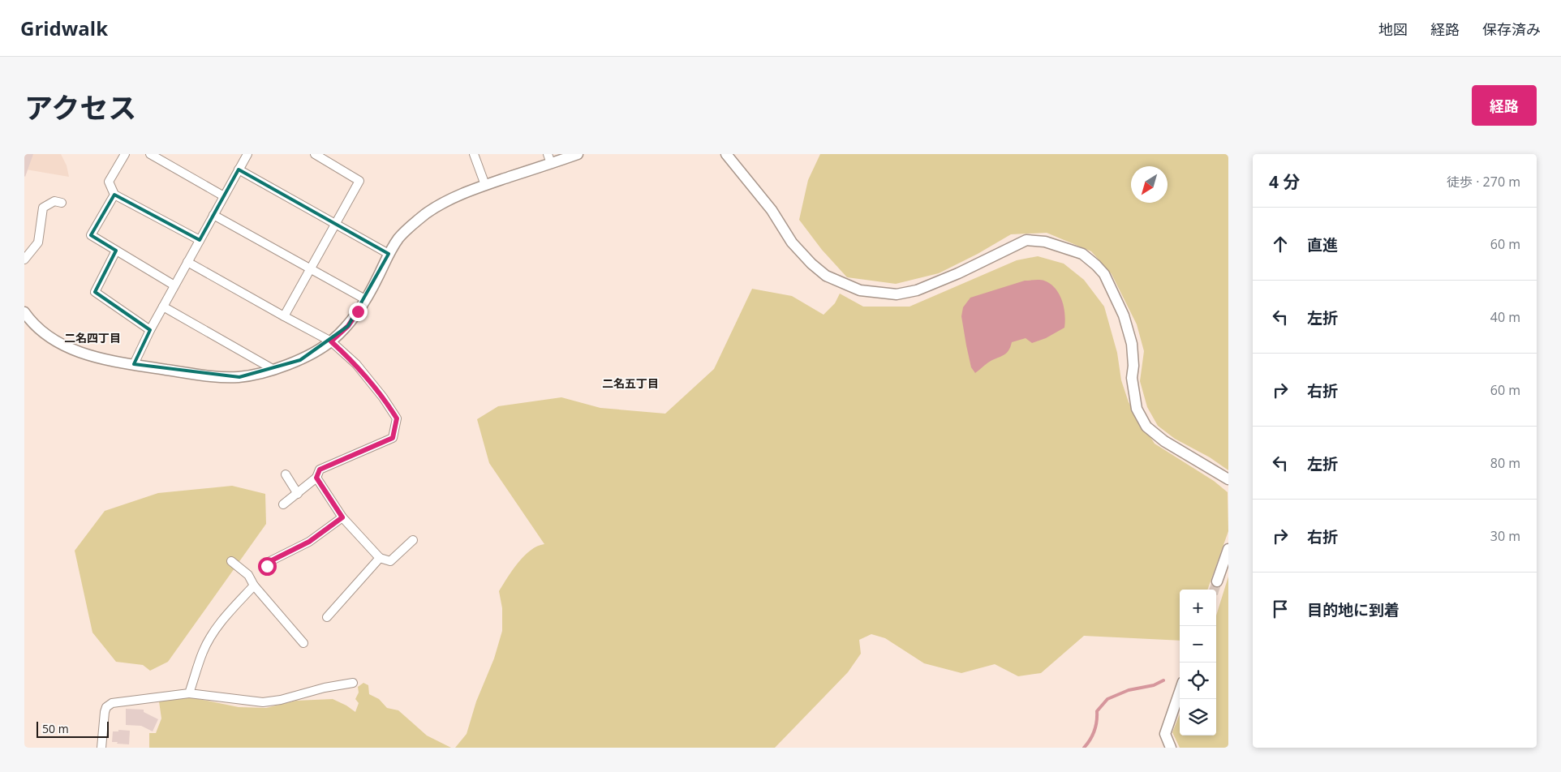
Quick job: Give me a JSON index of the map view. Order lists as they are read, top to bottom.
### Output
{
  "districts": ["二名四丁目", "二名五丁目"],
  "scale_bar": "50 m",
  "north": "bottom left",
  "page": {
    "header": "Gridwalk",
    "nav": ["地図", "経路", "保存済み"],
    "title": "アクセス",
    "buttons": "経路",
    "heading": ["4 分", "徒歩 · 270 m"],
    "list": [
      ["直進", "60 m"],
      ["左折", "40 m"],
      ["右折", "60 m"],
      ["左折", "80 m"],
      ["右折", "30 m"],
      "目的地に到着"
    ],
    "map_buttons": ["+", "−"],
    "scale": "50 m"
  }
}
